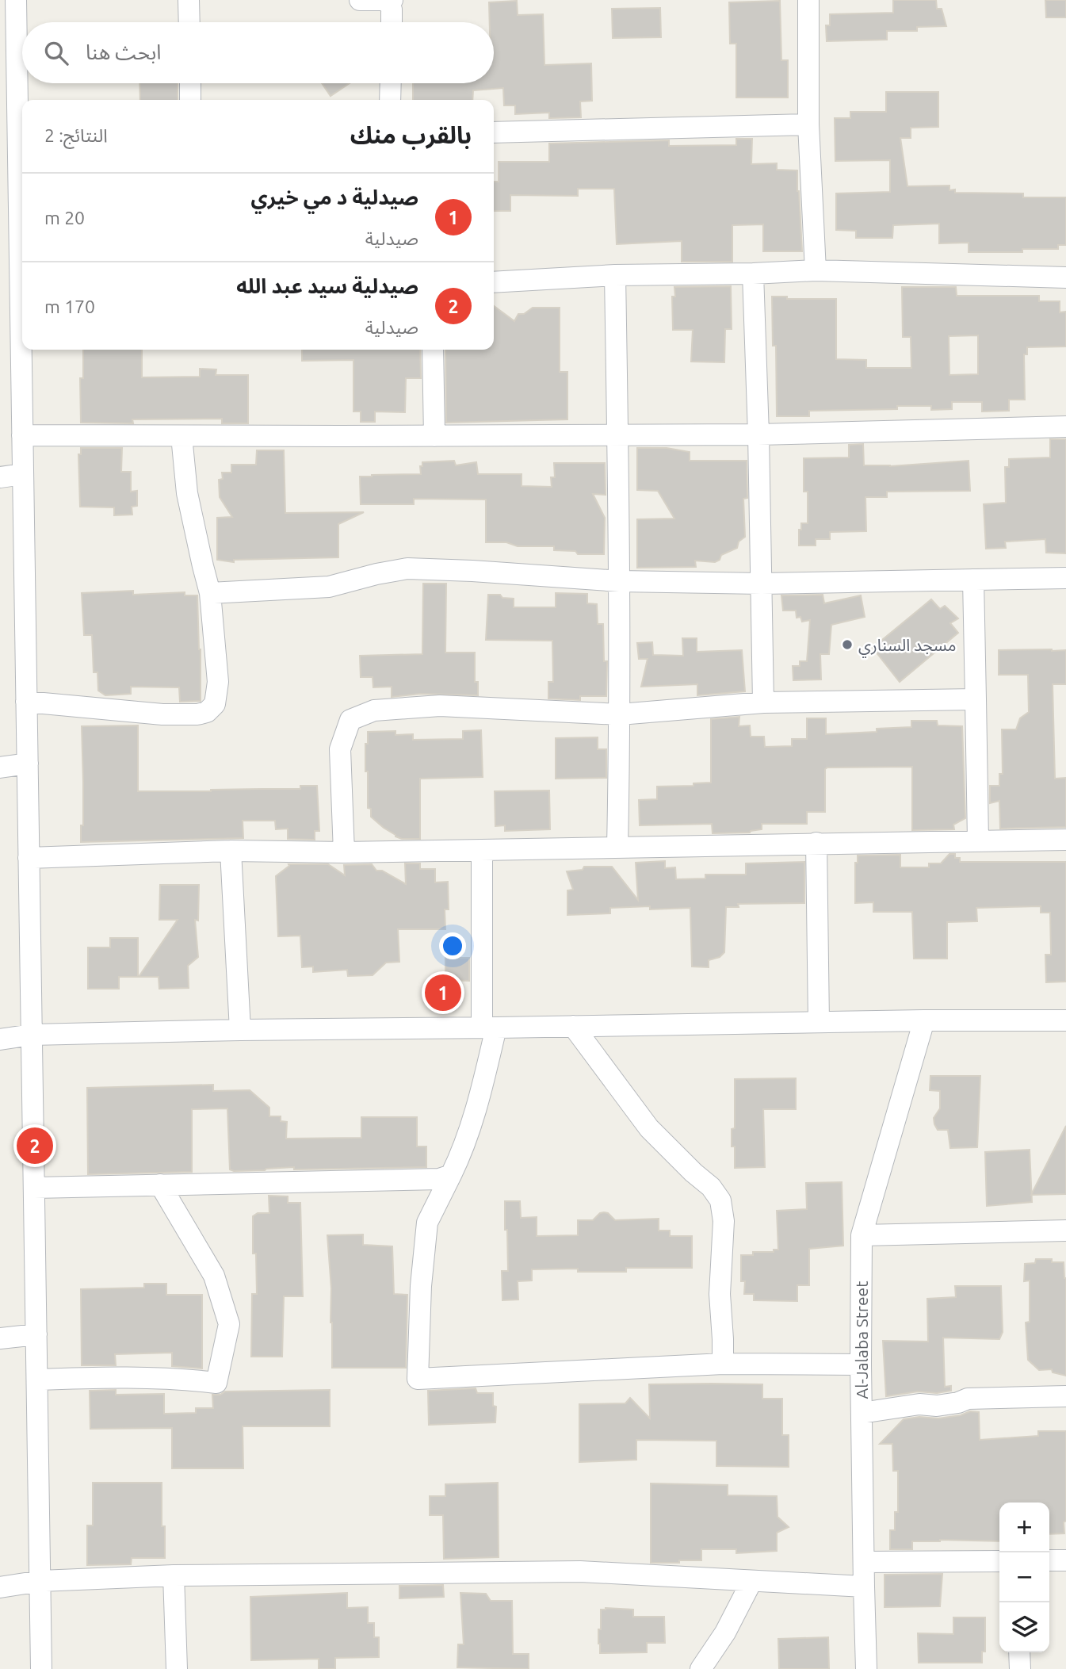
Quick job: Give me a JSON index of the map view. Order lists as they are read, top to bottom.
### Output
{
  "streets": {
    "street": ["Al-Jalaba Street"]
  },
  "places": ["مسجد السناري"],
  "page": {
    "search": "ابحث هنا",
    "heading": ["بالقرب منك", "النتائج: 2"],
    "list": [
      {
        "mark": "1",
        "name": "صيدلية د مي خيري",
        "note": "صيدلية",
        "value": "20 m"
      },
      {
        "mark": "2",
        "name": "صيدلية سيد عبد الله",
        "note": "صيدلية",
        "value": "170 m"
      }
    ],
    "pins": ["1", "2"],
    "map_buttons": ["+", "−"]
  }
}
